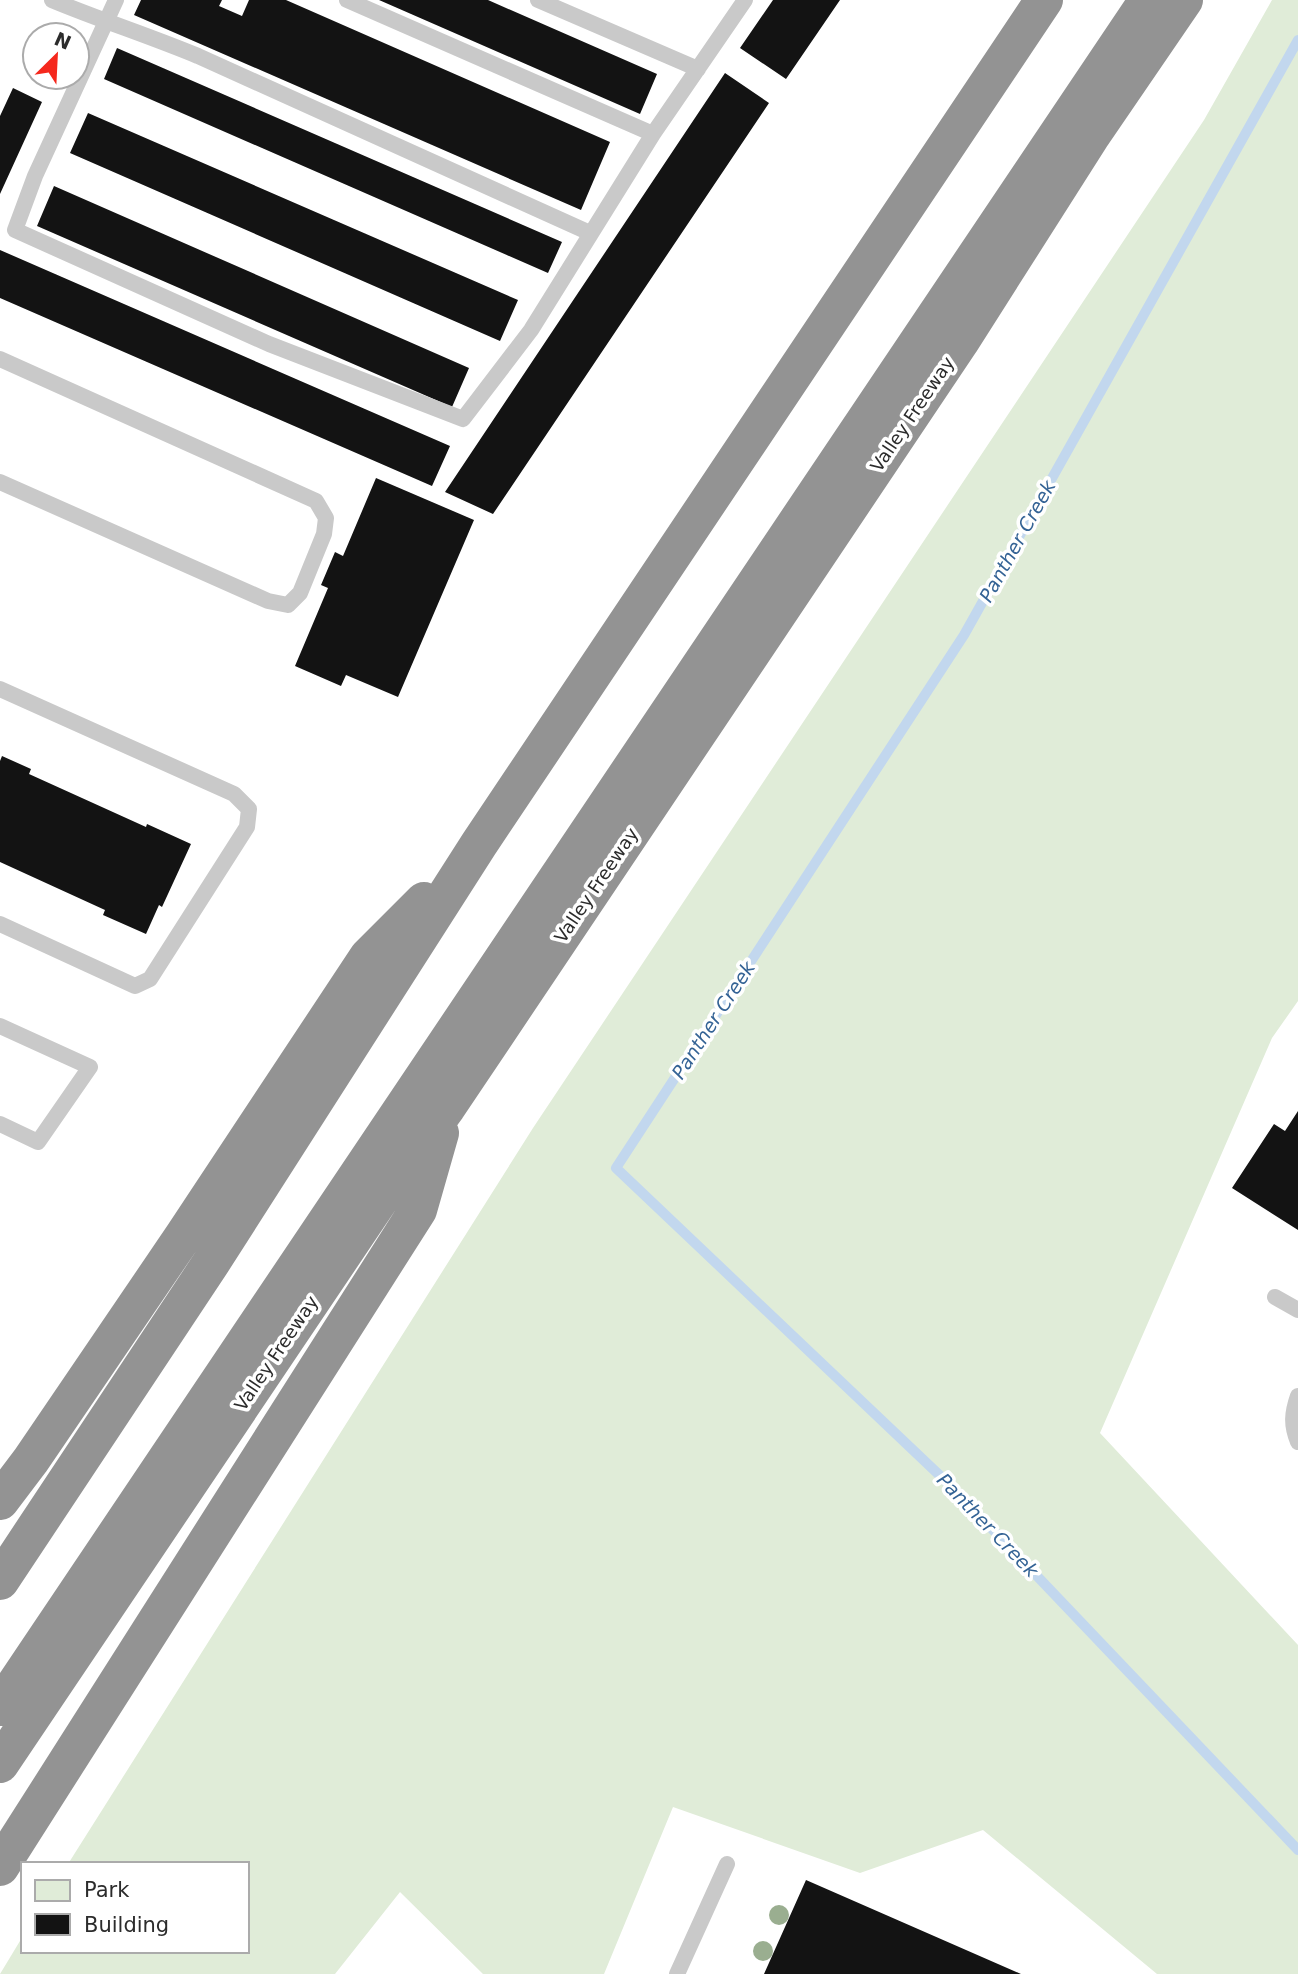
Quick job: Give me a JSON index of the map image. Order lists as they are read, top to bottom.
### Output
{
  "streets": {
    "highway": ["Valley Freeway"]
  },
  "water": ["Panther Creek"],
  "legend": ["Park", "Building"],
  "north": "top right"
}
